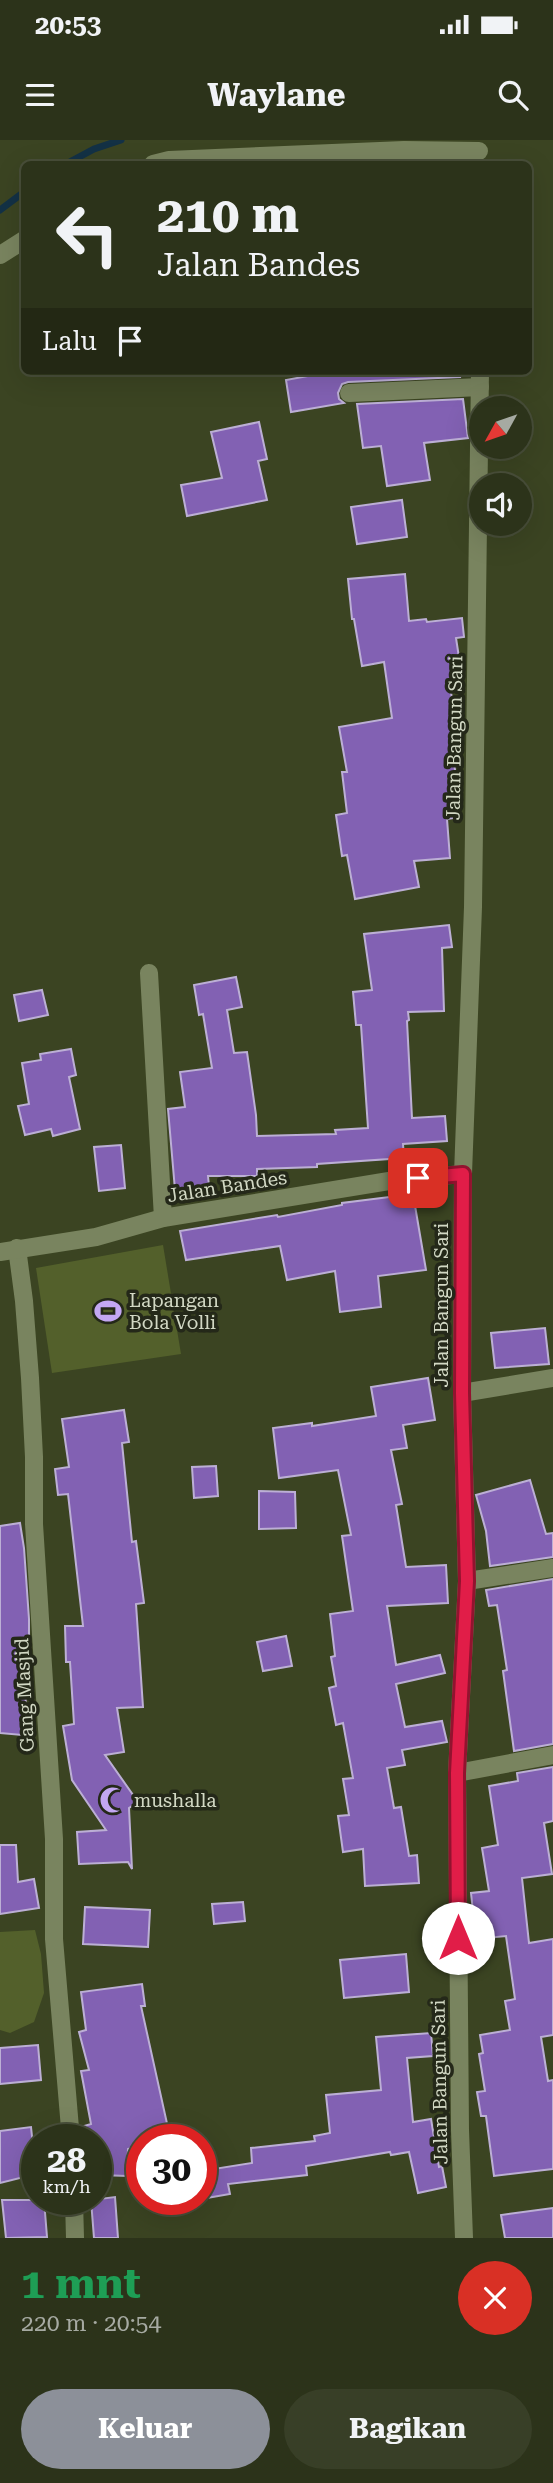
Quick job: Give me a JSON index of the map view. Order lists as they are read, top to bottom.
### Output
{
  "streets": {
    "street": ["Jalan Bangun Sari", "Jalan Bandes", "Gang Masjid"]
  },
  "crossings": [
    ["Jalan Bangun Sari", "Jalan Bandes"],
    ["Jalan Bandes", "Gang Masjid"]
  ],
  "places": {
    "sports": ["Lapangan Bola Volli"],
    "mosque": ["mushalla"]
  },
  "north": "bottom left",
  "page": {
    "status": "20:53",
    "header": "Waylane",
    "turn": ["210 m", "Jalan Bandes"],
    "then": "Lalu",
    "speed": "28 km/h",
    "limit": "30",
    "heading": ["1 mnt", "220 m · 20:54"],
    "buttons": ["Keluar", "Bagikan"]
  }
}
